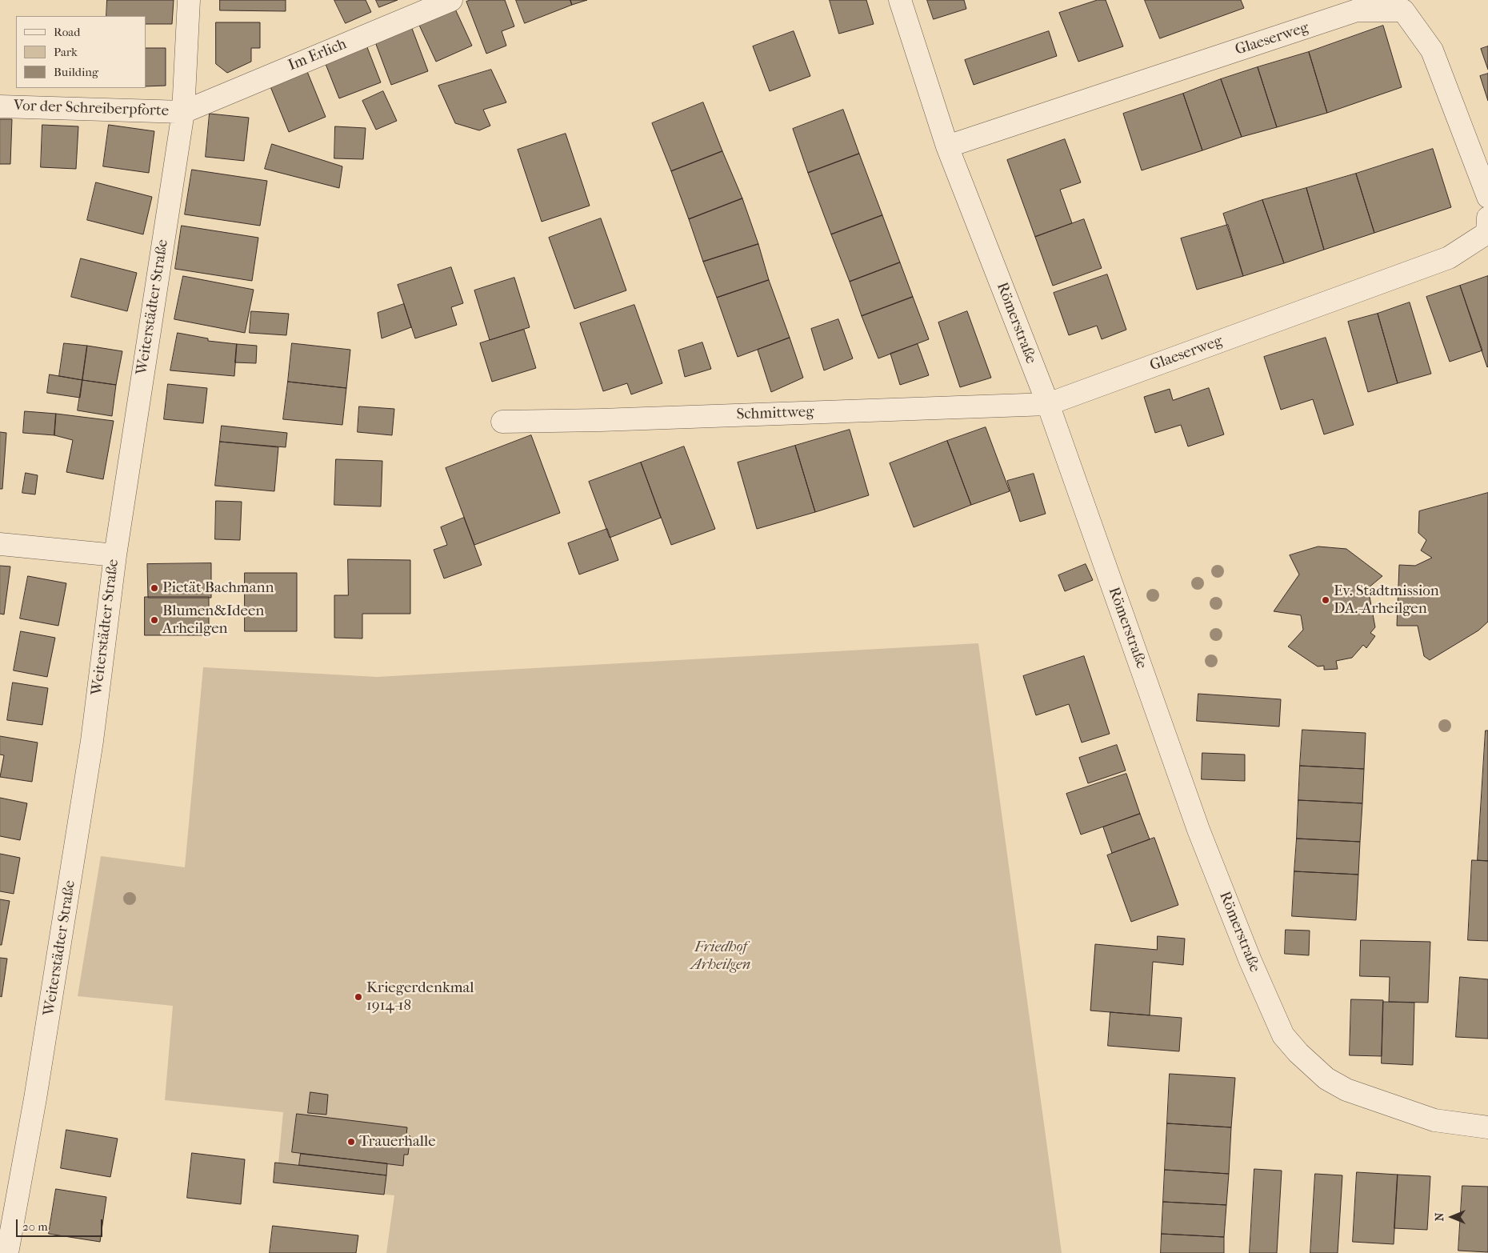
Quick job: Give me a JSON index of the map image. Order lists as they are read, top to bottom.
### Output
{
  "streets": {
    "street": [
      "Glaeserweg",
      "Im Erlich",
      "Vor der Schreiberpforte",
      "Weiterstädter Straße",
      "Römerstraße",
      "Schmittweg"
    ]
  },
  "crossings": [
    ["Glaeserweg", "Römerstraße"],
    ["Glaeserweg", "Schmittweg"],
    ["Im Erlich", "Vor der Schreiberpforte"],
    ["Im Erlich", "Weiterstädter Straße"],
    ["Vor der Schreiberpforte", "Weiterstädter Straße"],
    ["Römerstraße", "Schmittweg"]
  ],
  "parks": ["Friedhof Arheilgen"],
  "places": [
    "Pietät Bachmann",
    "Ev. Stadtmission DA.-Arheilgen",
    "Blumen&Ideen Arheilgen",
    "Kriegerdenkmal 1914-18",
    "Trauerhalle"
  ],
  "legend": ["Road", "Park", "Building"],
  "scale_bar": "20 m",
  "north": "left"
}
